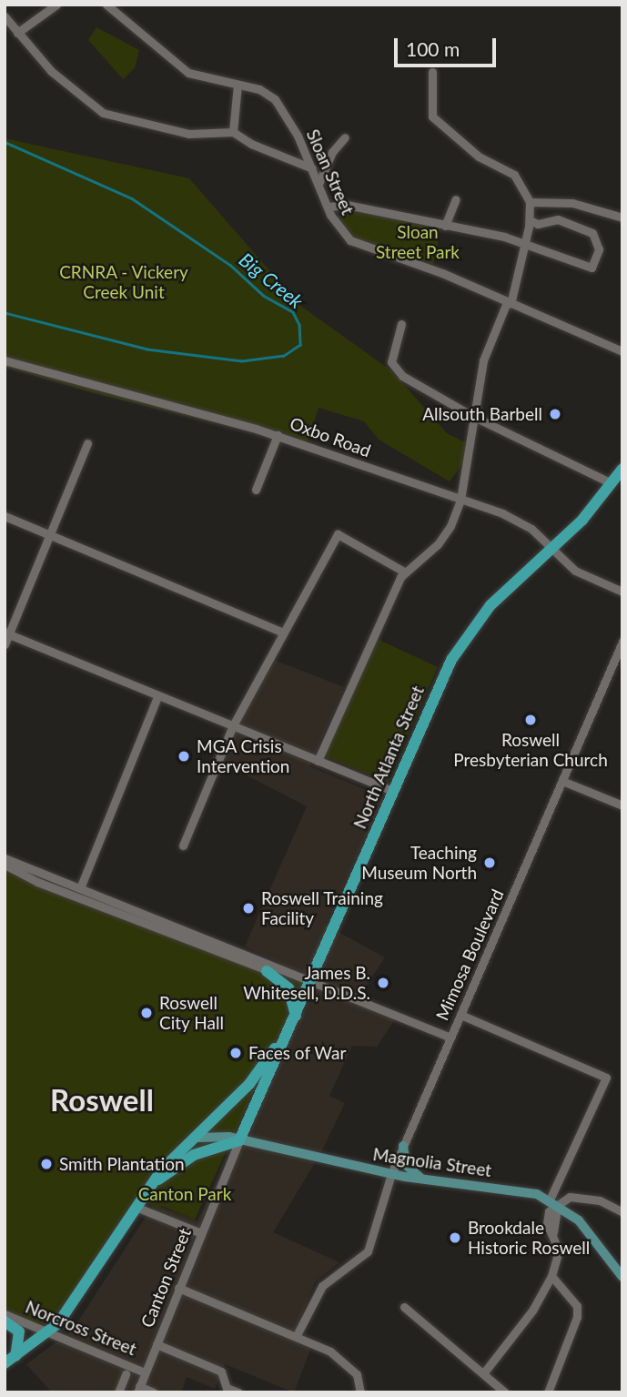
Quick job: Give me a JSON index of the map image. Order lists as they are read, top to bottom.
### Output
{
  "streets": {
    "highway": ["North Atlanta Street"],
    "main road": ["Magnolia Street"],
    "street": [
      "Sloan Street",
      "Oxbo Road",
      "Mimosa Boulevard",
      "Canton Street",
      "Norcross Street"
    ]
  },
  "crossings": [
    ["Oxbo Road", "North Atlanta Street"],
    ["North Atlanta Street", "Magnolia Street"],
    ["North Atlanta Street", "Canton Street"],
    ["Mimosa Boulevard", "Magnolia Street"],
    ["Magnolia Street", "Canton Street"],
    ["Canton Street", "Norcross Street"]
  ],
  "districts": ["Roswell"],
  "water": ["Big Creek"],
  "parks": ["Sloan Street Park", "CRNRA - Vickery Creek Unit", "Canton Park"],
  "places": [
    "Allsouth Barbell",
    "Roswell Presbyterian Church",
    "MGA Crisis Intervention",
    "Teaching Museum North",
    "Roswell Training Facility",
    "James B. Whitesell, D.D.S.",
    "Roswell City Hall",
    "Faces of War",
    "Smith Plantation",
    "Brookdale Historic Roswell"
  ],
  "scale_bar": "100 m"
}
